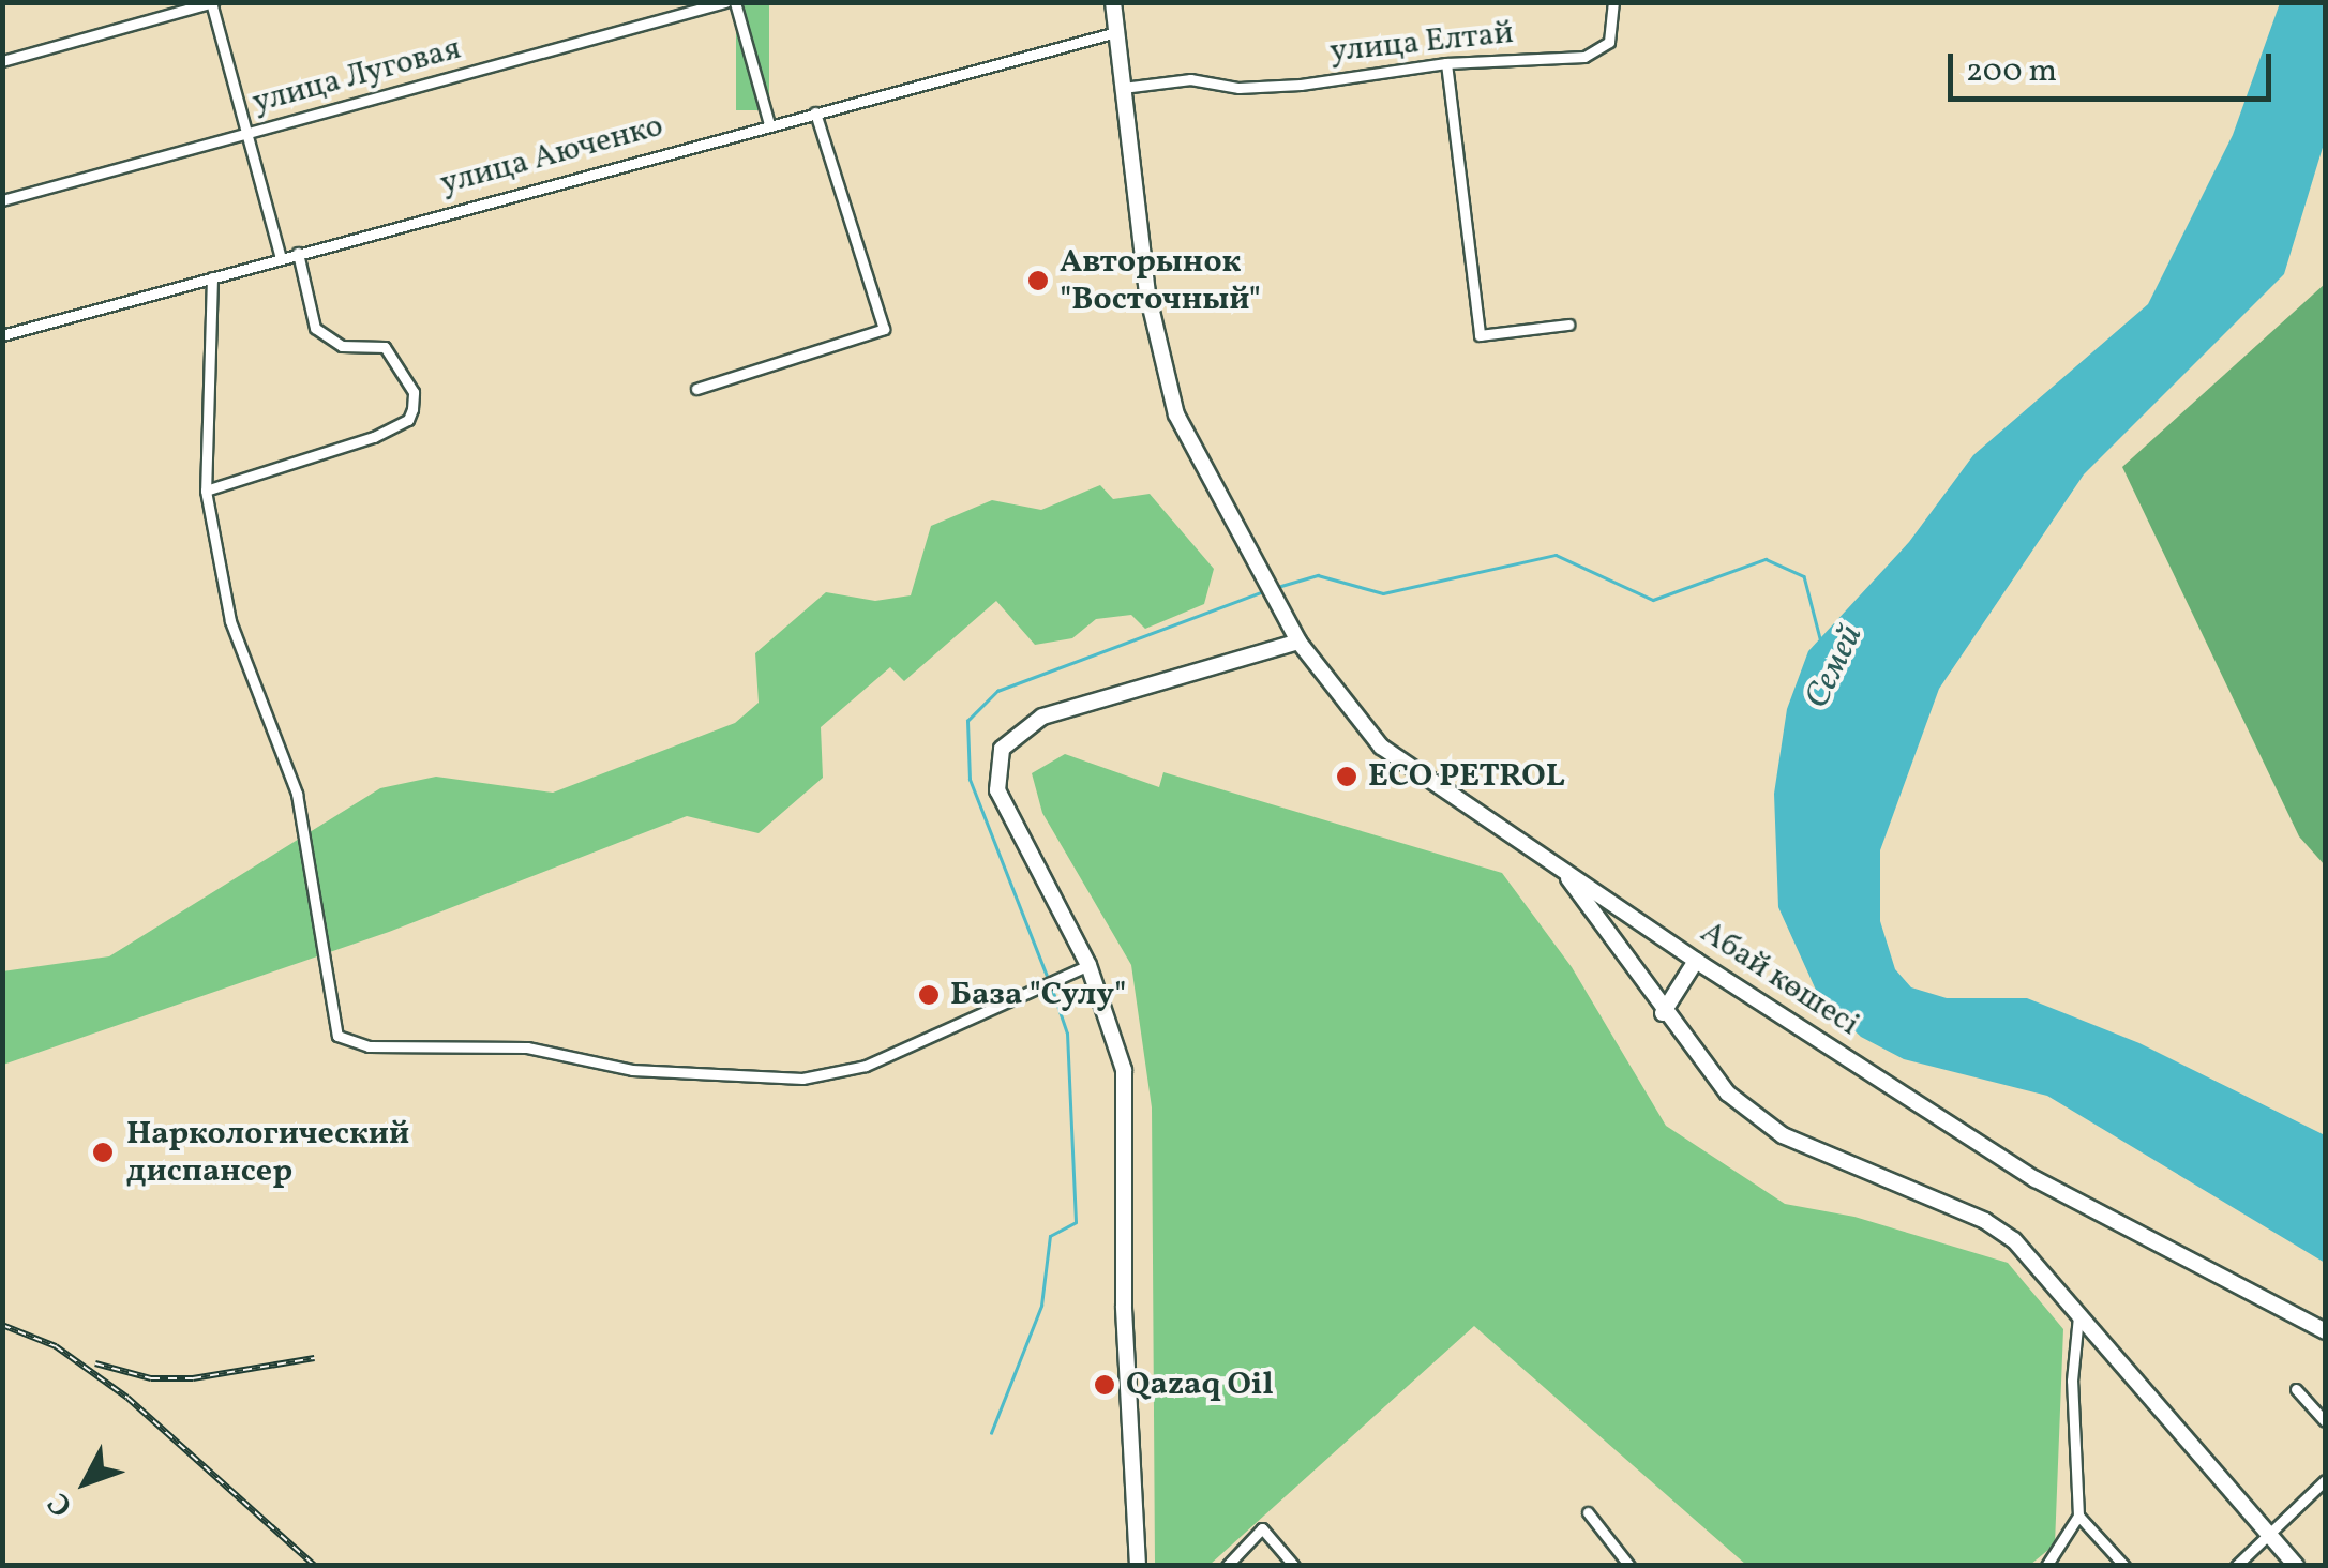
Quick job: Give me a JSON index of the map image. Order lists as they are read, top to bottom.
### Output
{
  "streets": {
    "main road": ["Абай көшесі"],
    "street": ["улица Елтай", "улица Луговая", "улица Аюченко"]
  },
  "crossings": [
    ["улица Елтай", "Абай көшесі"],
    ["улица Аюченко", "Абай көшесі"]
  ],
  "water": ["Семей"],
  "places": [
    "Авторынок \"Восточный\"",
    "ECO PETROL",
    "База \"Сулу\"",
    "Наркологический диспансер",
    "Qazaq Oil"
  ],
  "scale_bar": "200 m",
  "north": "bottom left"
}
